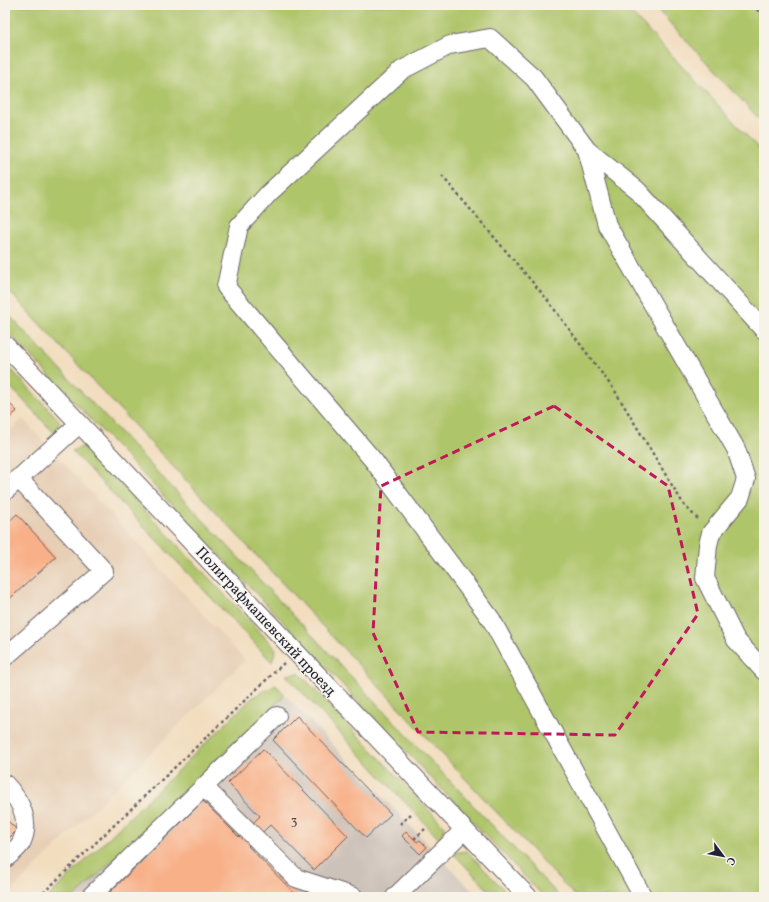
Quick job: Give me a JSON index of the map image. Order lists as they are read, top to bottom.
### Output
{
  "streets": {
    "street": ["Полиграфмашевский проезд"]
  },
  "house_numbers": ["3"],
  "north": "bottom right"
}
